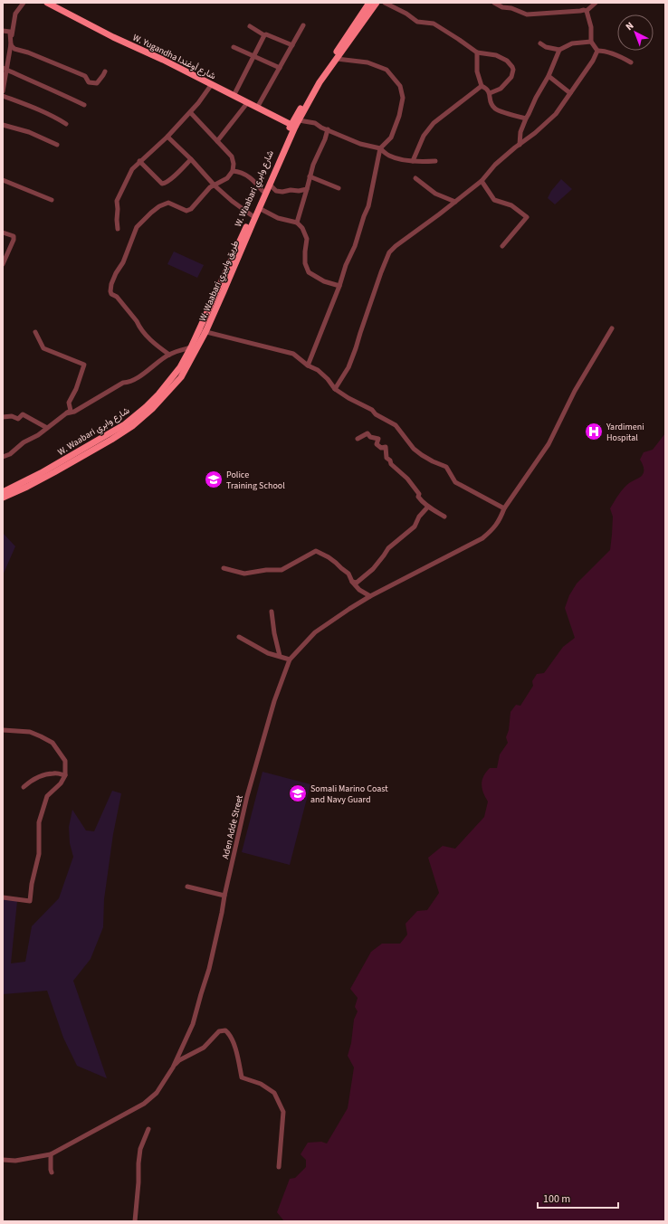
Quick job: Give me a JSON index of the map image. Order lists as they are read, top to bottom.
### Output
{
  "streets": {
    "main road": ["W. Yugandha شارع أوغندا", "W. Waabari شارع وابري", "W. Waabari طريق وابيري"],
    "street": ["Aden Adde Street"]
  },
  "crossings": [
    ["W. Yugandha شارع أوغندا", "W. Waabari شارع وابري"],
    ["W. Yugandha شارع أوغندا", "W. Waabari طريق وابيري"],
    ["W. Waabari شارع وابري", "W. Waabari طريق وابيري"]
  ],
  "places": {
    "hospital": ["Yardimeni Hospital"],
    "school or university": ["Police Training School", "Somali Marino Coast and Navy Guard"]
  },
  "scale_bar": "100 m",
  "north": "top left"
}
